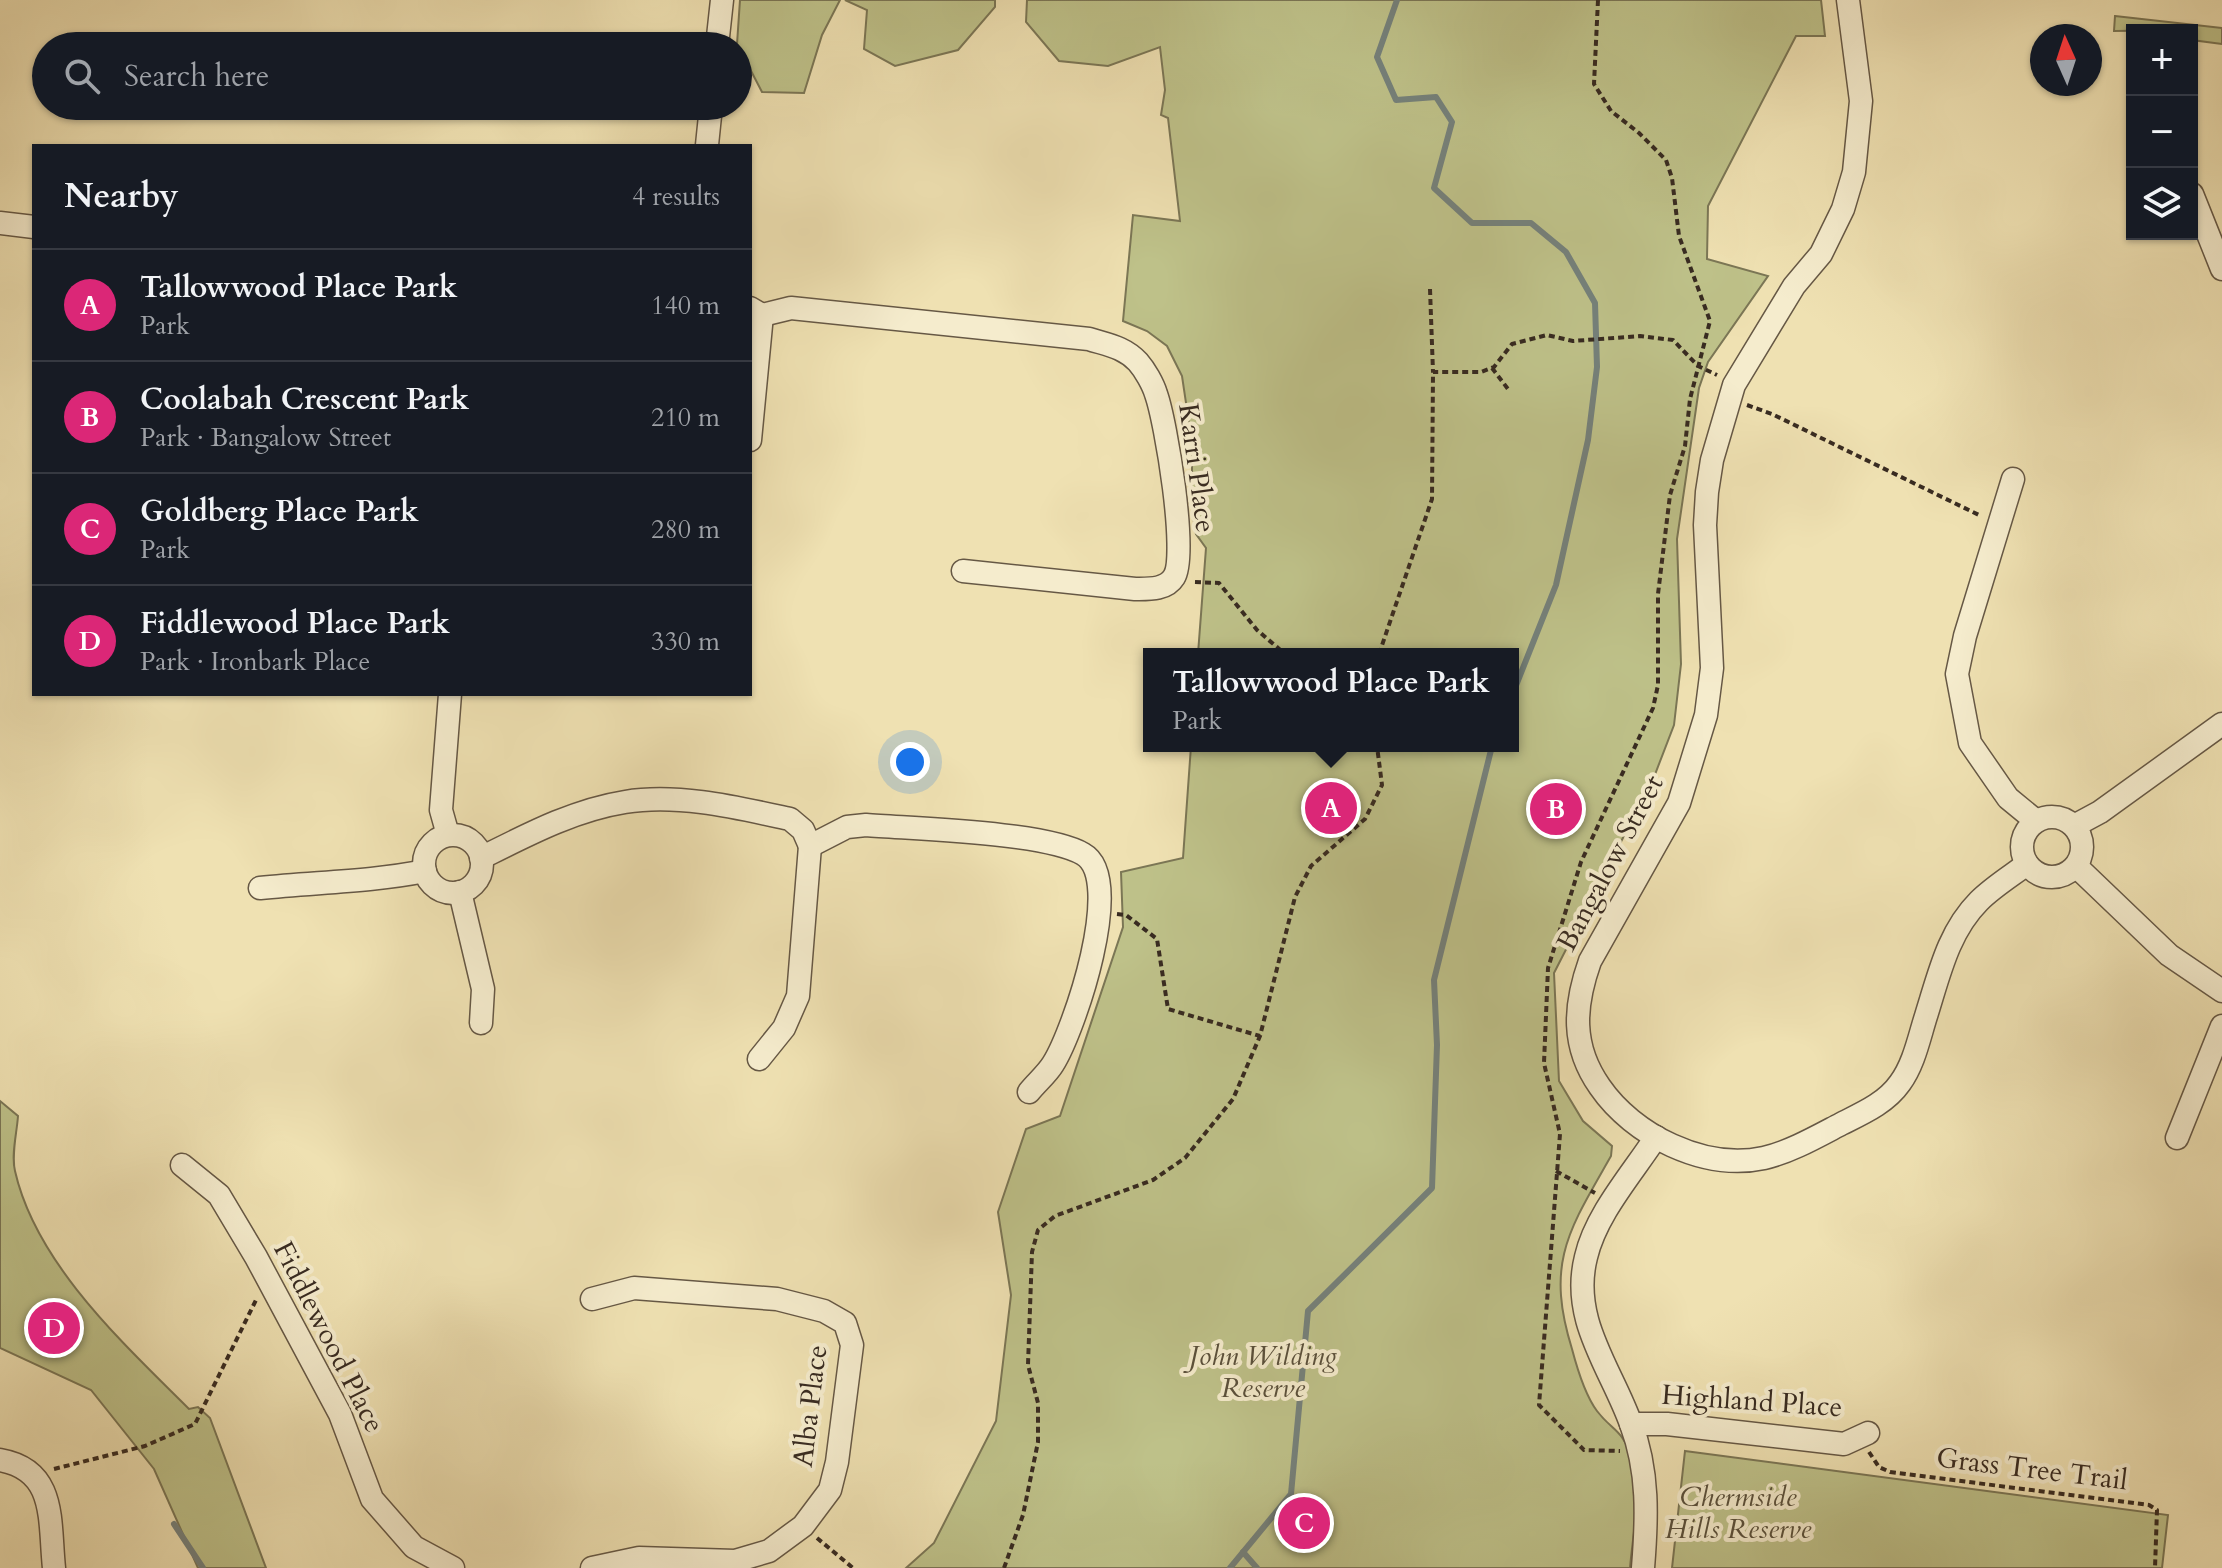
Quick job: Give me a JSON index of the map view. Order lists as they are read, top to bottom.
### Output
{
  "streets": {
    "street": [
      "Karri Place",
      "Bangalow Street",
      "Fiddlewood Place",
      "Highland Place",
      "Alba Place"
    ],
    "path": ["Grass Tree Trail"]
  },
  "crossings": [
    ["Highland Place", "Grass Tree Trail"]
  ],
  "parks": ["John Wilding Reserve", "Chermside Hills Reserve"],
  "north": "top",
  "page": {
    "map_buttons": ["+", "−"],
    "search": "Search here",
    "heading": ["Nearby", "4 results"],
    "list": [
      {
        "mark": "A",
        "name": "Tallowwood Place Park",
        "note": "Park",
        "value": "140 m"
      },
      {
        "mark": "B",
        "name": "Coolabah Crescent Park",
        "note": "Park · Bangalow Street",
        "value": "210 m"
      },
      {
        "mark": "C",
        "name": "Goldberg Place Park",
        "note": "Park",
        "value": "280 m"
      },
      {
        "mark": "D",
        "name": "Fiddlewood Place Park",
        "note": "Park · Ironbark Place",
        "value": "330 m"
      }
    ],
    "popup": ["Tallowwood Place Park", "Park"],
    "pins": [
      "A",
      "B",
      "D",
      "C"
    ]
  }
}
